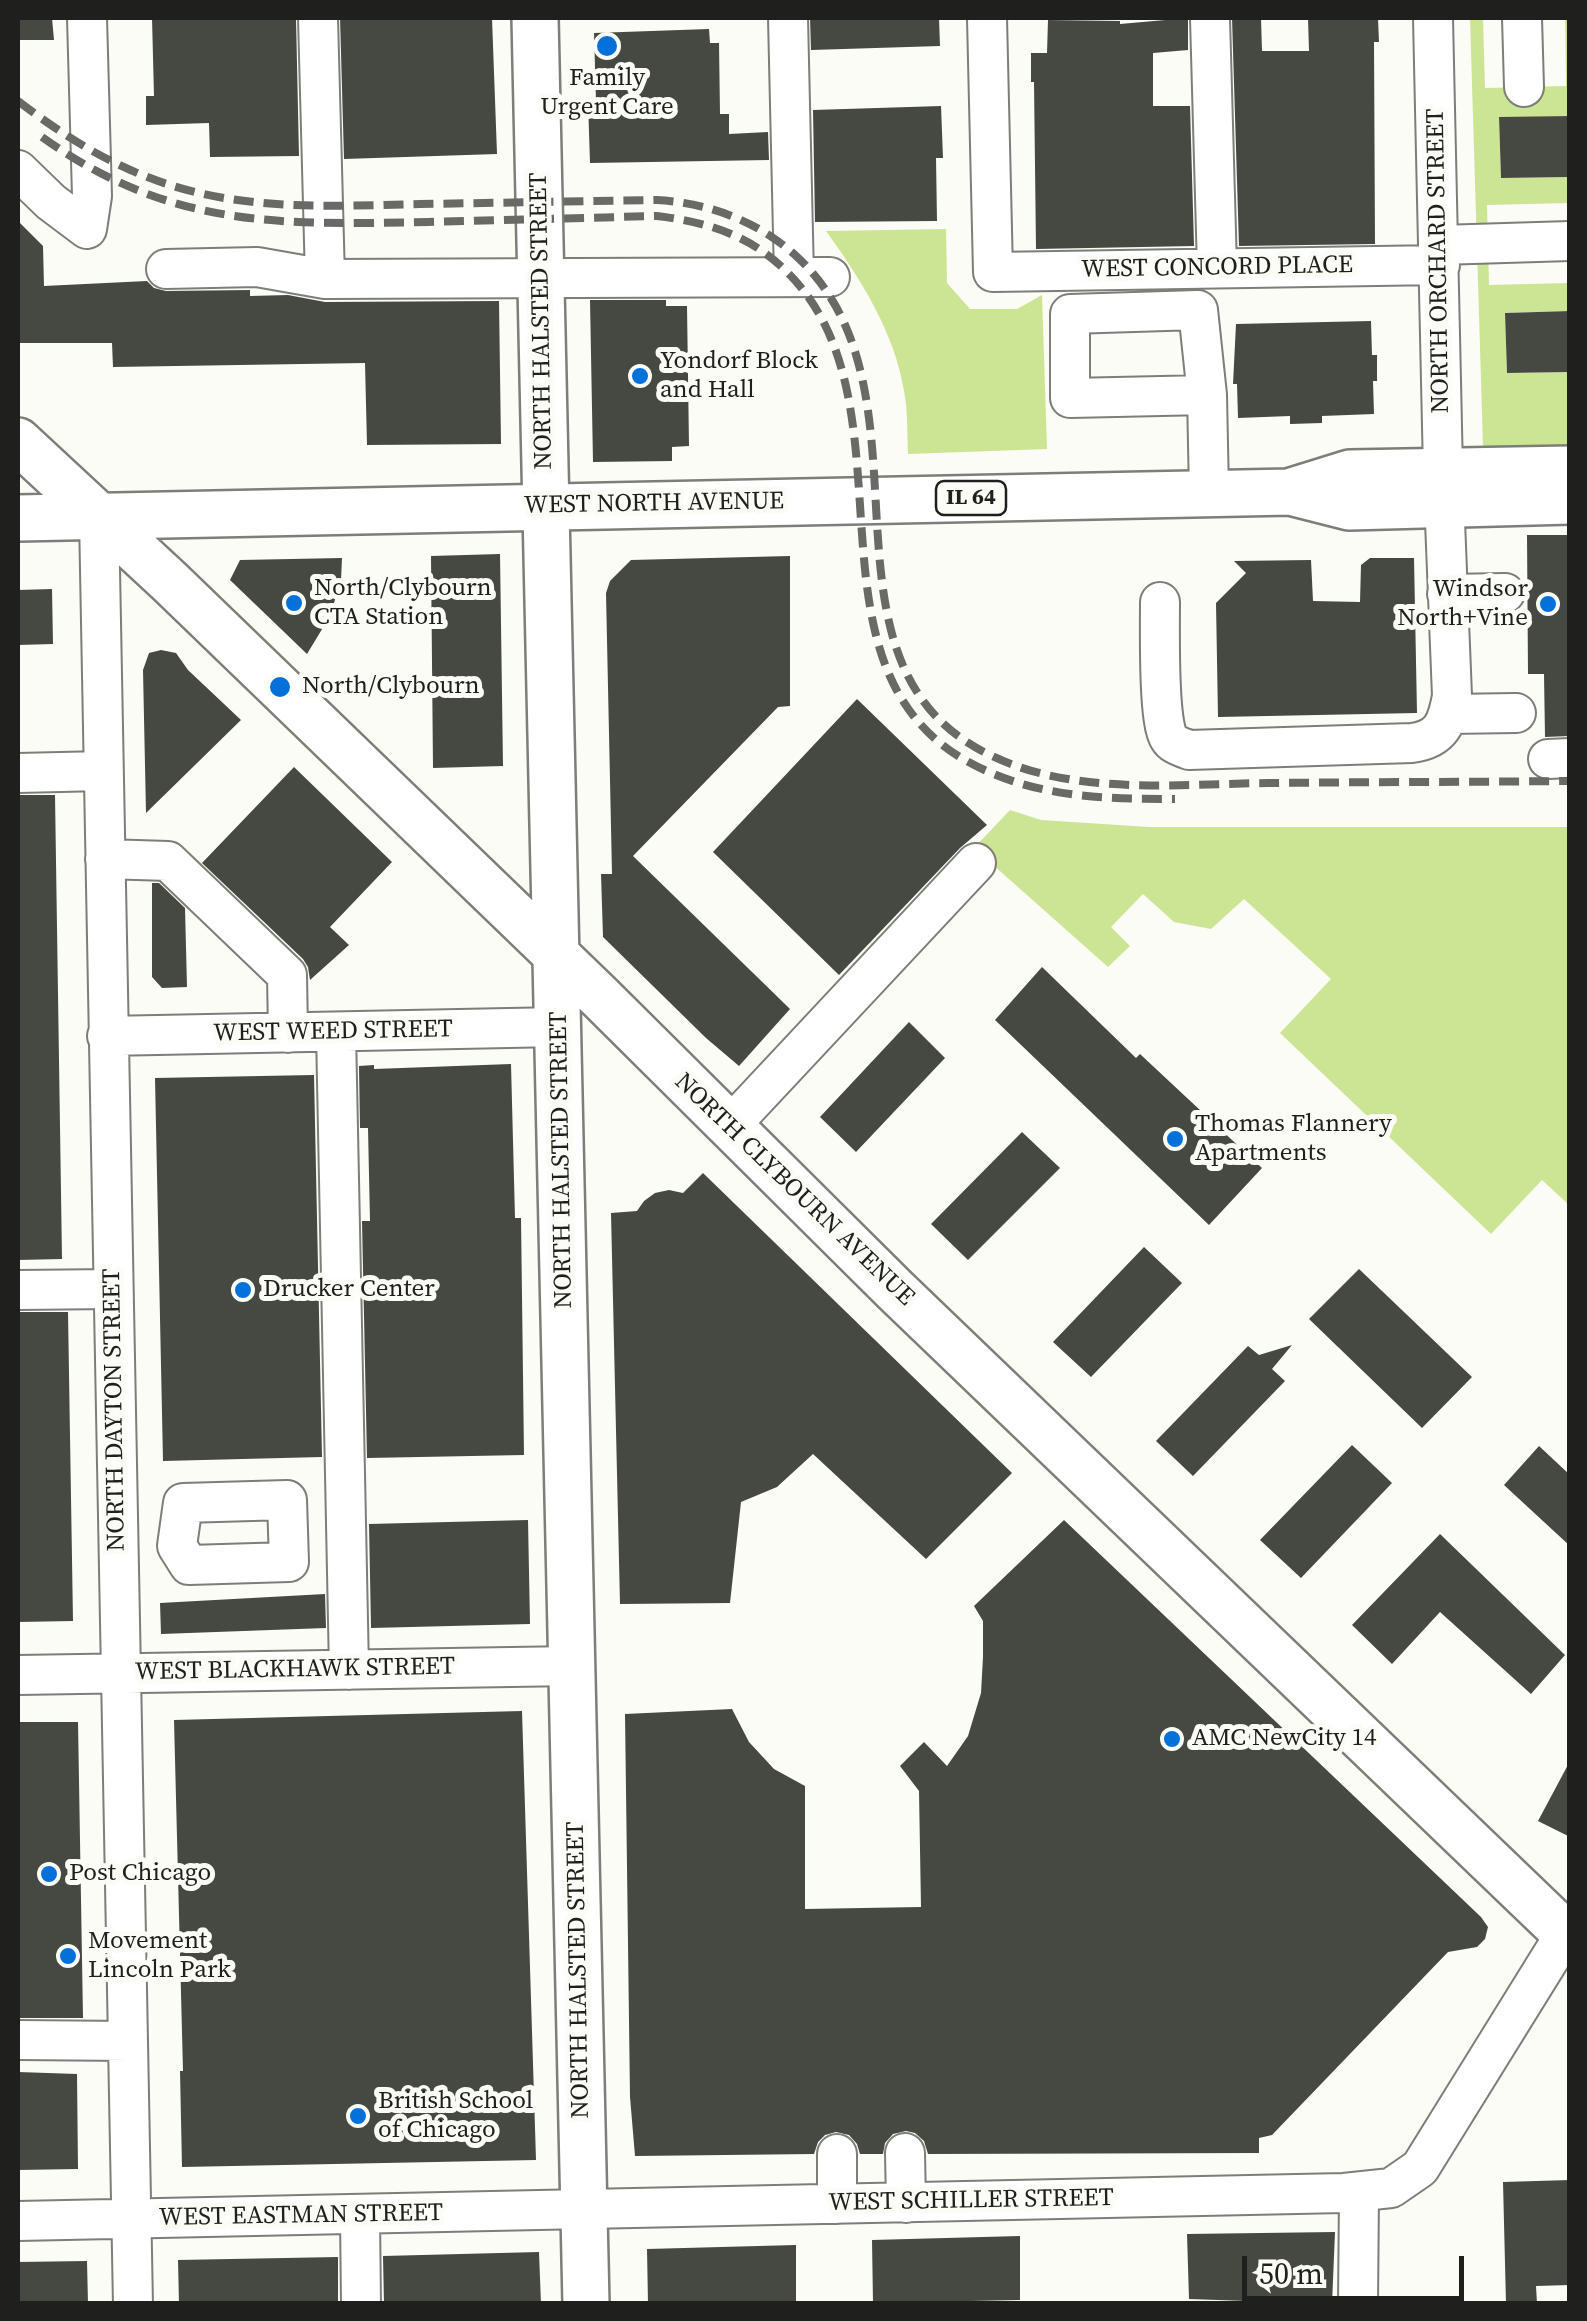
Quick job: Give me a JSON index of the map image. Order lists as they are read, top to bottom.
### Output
{
  "streets": {
    "main road": [
      "NORTH HALSTED STREET",
      "IL 64",
      "WEST NORTH AVENUE",
      "NORTH CLYBOURN AVENUE"
    ],
    "street": [
      "NORTH ORCHARD STREET",
      "WEST CONCORD PLACE",
      "WEST WEED STREET",
      "NORTH DAYTON STREET",
      "WEST BLACKHAWK STREET",
      "WEST SCHILLER STREET",
      "WEST EASTMAN STREET"
    ]
  },
  "crossings": [
    ["NORTH ORCHARD STREET", "WEST CONCORD PLACE"],
    ["NORTH ORCHARD STREET", "WEST NORTH AVENUE"],
    ["NORTH HALSTED STREET", "WEST NORTH AVENUE"],
    ["NORTH HALSTED STREET", "WEST WEED STREET"],
    ["NORTH HALSTED STREET", "NORTH CLYBOURN AVENUE"],
    ["NORTH HALSTED STREET", "WEST BLACKHAWK STREET"],
    ["NORTH HALSTED STREET", "WEST SCHILLER STREET"],
    ["NORTH HALSTED STREET", "WEST EASTMAN STREET"],
    ["WEST NORTH AVENUE", "NORTH CLYBOURN AVENUE"],
    ["WEST NORTH AVENUE", "NORTH DAYTON STREET"],
    ["WEST WEED STREET", "NORTH DAYTON STREET"],
    ["NORTH CLYBOURN AVENUE", "NORTH DAYTON STREET"],
    ["NORTH CLYBOURN AVENUE", "WEST SCHILLER STREET"],
    ["NORTH DAYTON STREET", "WEST BLACKHAWK STREET"],
    ["NORTH DAYTON STREET", "WEST EASTMAN STREET"],
    ["WEST SCHILLER STREET", "WEST EASTMAN STREET"]
  ],
  "places": [
    "Family Urgent Care",
    "Yondorf Block and Hall",
    "North/Clybourn CTA Station",
    "Windsor North+Vine",
    "North/Clybourn",
    "Thomas Flannery Apartments",
    "Drucker Center",
    "AMC NewCity 14",
    "Post Chicago",
    "Movement Lincoln Park",
    "British School of Chicago"
  ],
  "scale_bar": "50 m"
}
